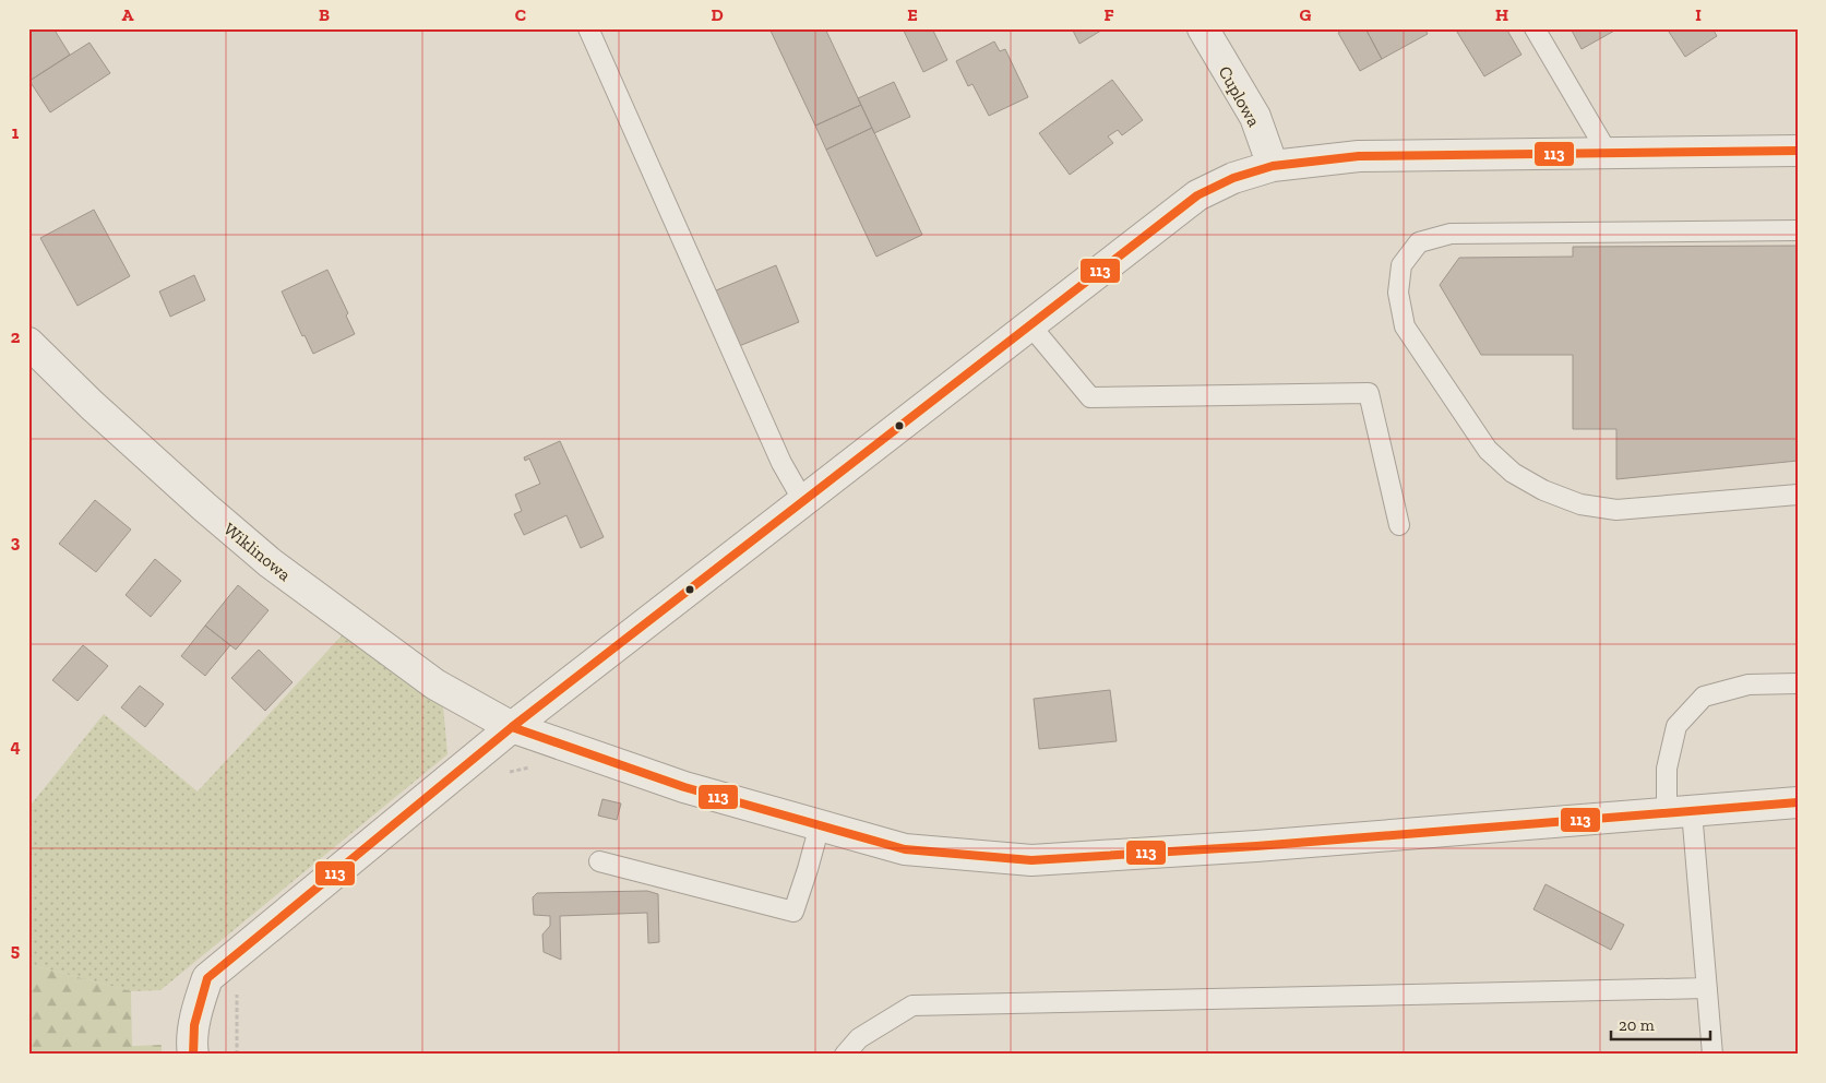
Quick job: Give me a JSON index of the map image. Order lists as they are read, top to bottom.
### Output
{
  "streets": {
    "street": ["Cuplowa", "Wiklinowa"]
  },
  "lines": ["transit line 113"],
  "scale_bar": "20 m",
  "grid": {
    "columns": [
      "A",
      "B",
      "C",
      "D",
      "E",
      "F",
      "G",
      "H",
      "I"
    ],
    "rows": [
      "1",
      "2",
      "3",
      "4",
      "5"
    ]
  }
}
